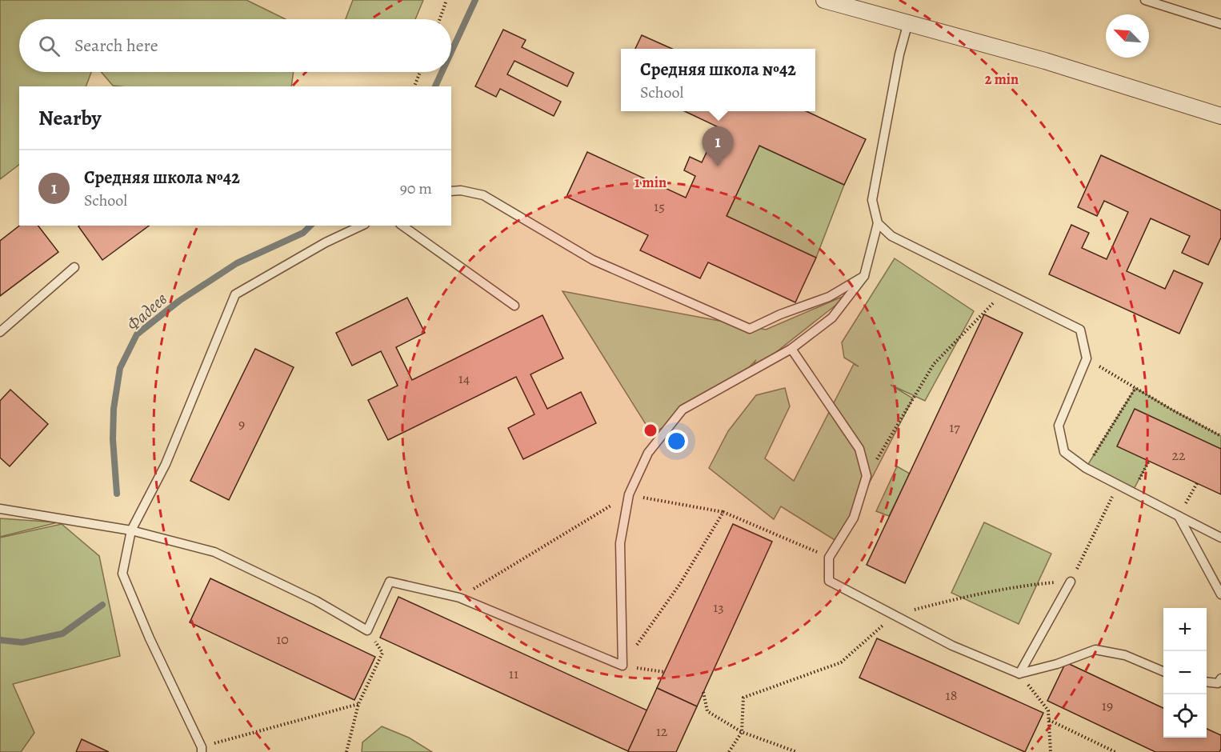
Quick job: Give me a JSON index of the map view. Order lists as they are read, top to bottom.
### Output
{
  "water": ["Фадеев"],
  "house_numbers": [
    "15",
    "14",
    "9",
    "17",
    "22",
    "13",
    "10",
    "11",
    "18",
    "19",
    "12"
  ],
  "north": "top left",
  "page": {
    "search": "Search here",
    "popup": ["Средняя школа №42", "School"],
    "heading": "Nearby",
    "pins": "1",
    "list": [
      {
        "mark": "1",
        "name": "Средняя школа №42",
        "note": "School",
        "value": "90 m"
      }
    ],
    "map_buttons": ["+", "−"]
  },
  "rings": ["2 min", "1 min"]
}
